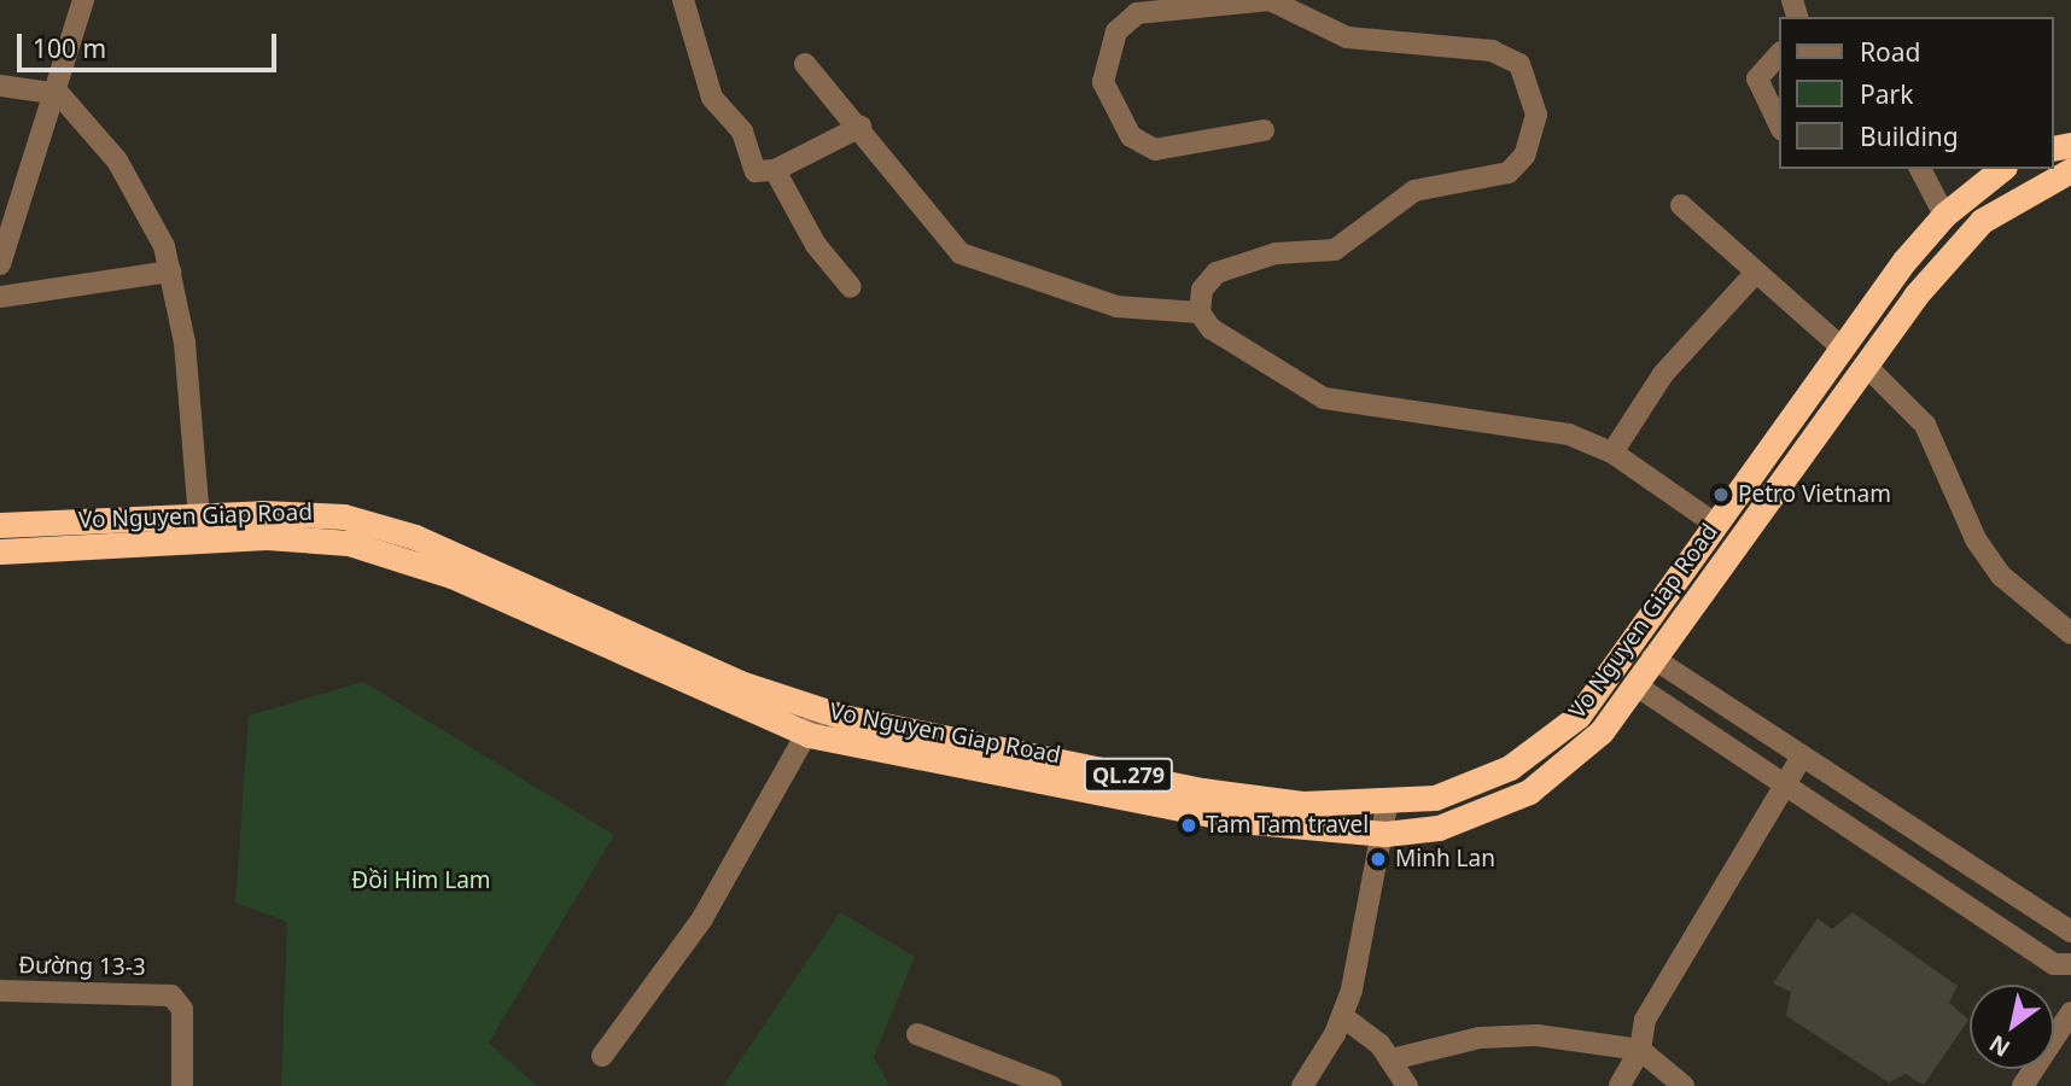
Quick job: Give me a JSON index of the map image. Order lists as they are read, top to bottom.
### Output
{
  "streets": {
    "highway": ["Vo Nguyen Giap Road", "QL.279"],
    "street": ["Đường 13-3"]
  },
  "parks": ["Đồi Him Lam"],
  "places": ["Petro Vietnam", "Tam Tam travel", "Minh Lan"],
  "legend": ["Road", "Park", "Building"],
  "scale_bar": "100 m",
  "north": "bottom left"
}
